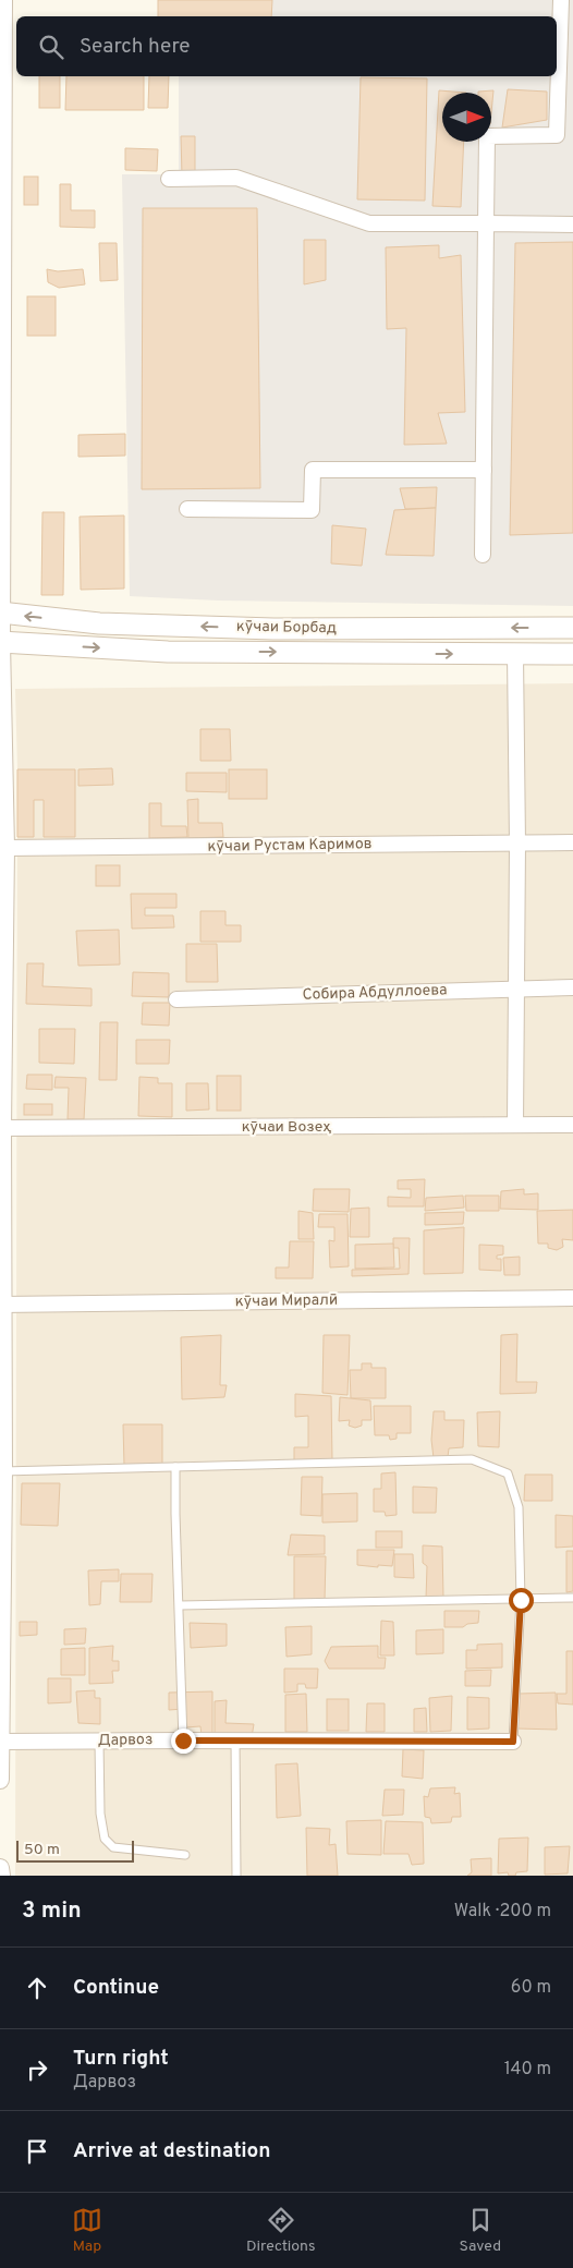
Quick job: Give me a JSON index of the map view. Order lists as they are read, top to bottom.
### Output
{
  "streets": {
    "main road": ["кӯчаи Борбад"],
    "street": [
      "кӯчаи Рустам Каримов",
      "Собира Абдуллоева",
      "кӯчаи Возеҳ",
      "кӯчаи Миралӣ",
      "Дарвоз"
    ]
  },
  "scale_bar": "50 m",
  "north": "right",
  "page": {
    "search": "Search here",
    "scale": "50 m",
    "heading": ["3 min", "Walk · 200 m"],
    "list": [
      ["Continue", "60 m"],
      ["Turn right", "Дарвоз", "140 m"],
      "Arrive at destination"
    ],
    "nav": ["Map", "Directions", "Saved"]
  }
}
